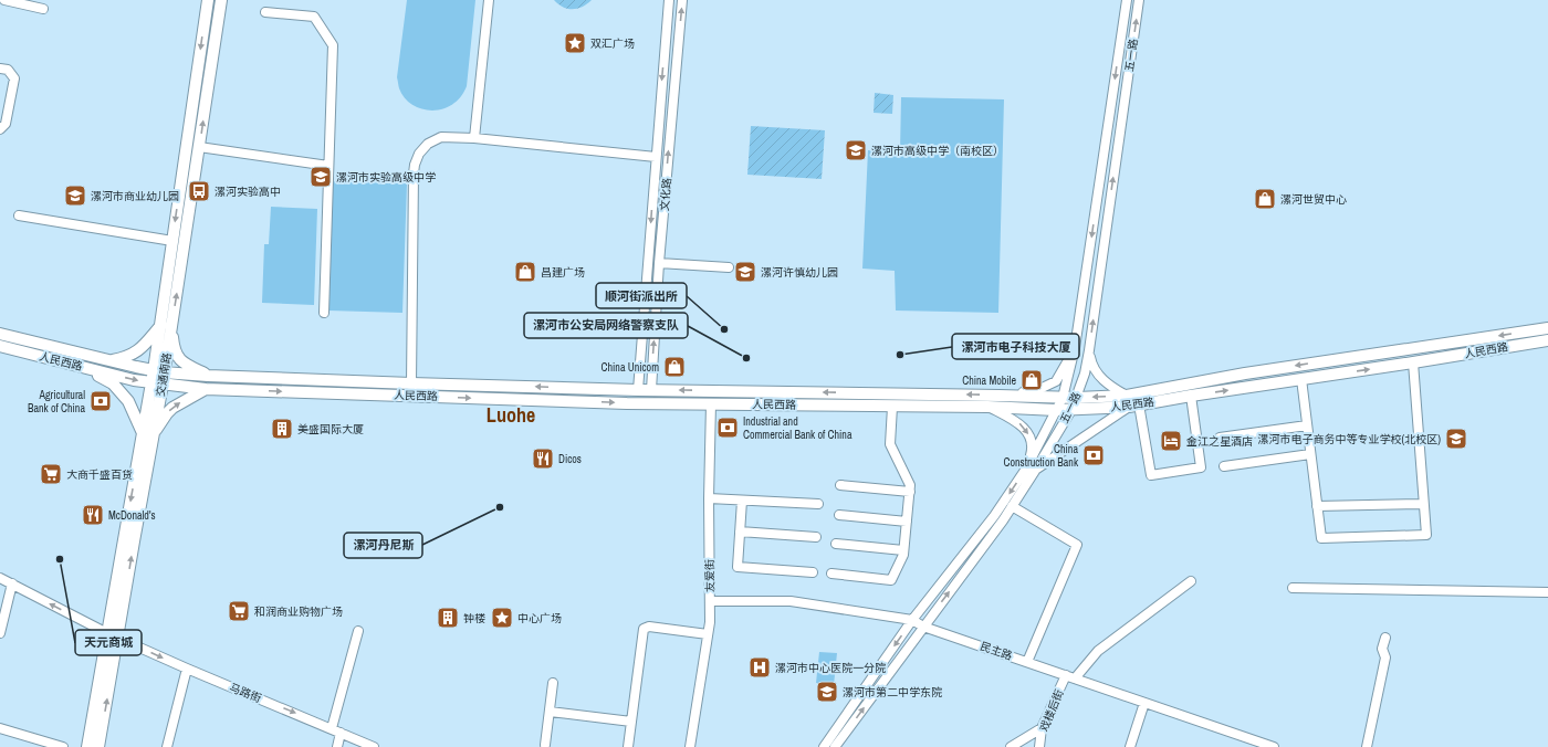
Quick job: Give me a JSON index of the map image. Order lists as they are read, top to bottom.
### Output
{
  "streets": {
    "main road": ["人民西路", "交通南路"],
    "street": [
      "五一路",
      "文化路",
      "友爱街",
      "民主路",
      "马路街",
      "戏楼后街"
    ]
  },
  "crossings": [
    ["五一路", "人民西路"],
    ["五一路", "民主路"],
    ["文化路", "人民西路"],
    ["人民西路", "交通南路"],
    ["人民西路", "友爱街"],
    ["交通南路", "马路街"],
    ["友爱街", "民主路"],
    ["民主路", "戏楼后街"]
  ],
  "districts": ["Luohe"],
  "places": {
    "place": ["双汇广场", "中心广场"],
    "school or university": [
      "漯河市高级中学（南校区）",
      "漯河市实验高级中学",
      "漯河市商业幼儿园",
      "漯河许慎幼儿园",
      "漯河市电子商务中等专业学校(北校区)",
      "漯河市第二中学东院"
    ],
    "bus stop": ["漯河实验高中"],
    "shop": [
      "漯河世贸中心",
      "昌建广场",
      "China Unicom",
      "China Mobile"
    ],
    "other": [
      "顺河街派出所",
      "漯河市电子科技大厦",
      "漯河市公安局网络警察支队",
      "漯河丹尼斯",
      "天元商城"
    ],
    "bank": ["Agricultural Bank of China", "Industrial and Commercial Bank of China", "China Construction Bank"],
    "building": ["美盛国际大厦", "钟楼"],
    "hotel": ["金江之星酒店"],
    "restaurant": ["Dicos", "McDonald's"],
    "supermarket": ["大商千盛百货", "和润商业购物广场"],
    "hospital": ["漯河市中心医院一分院"]
  }
}
